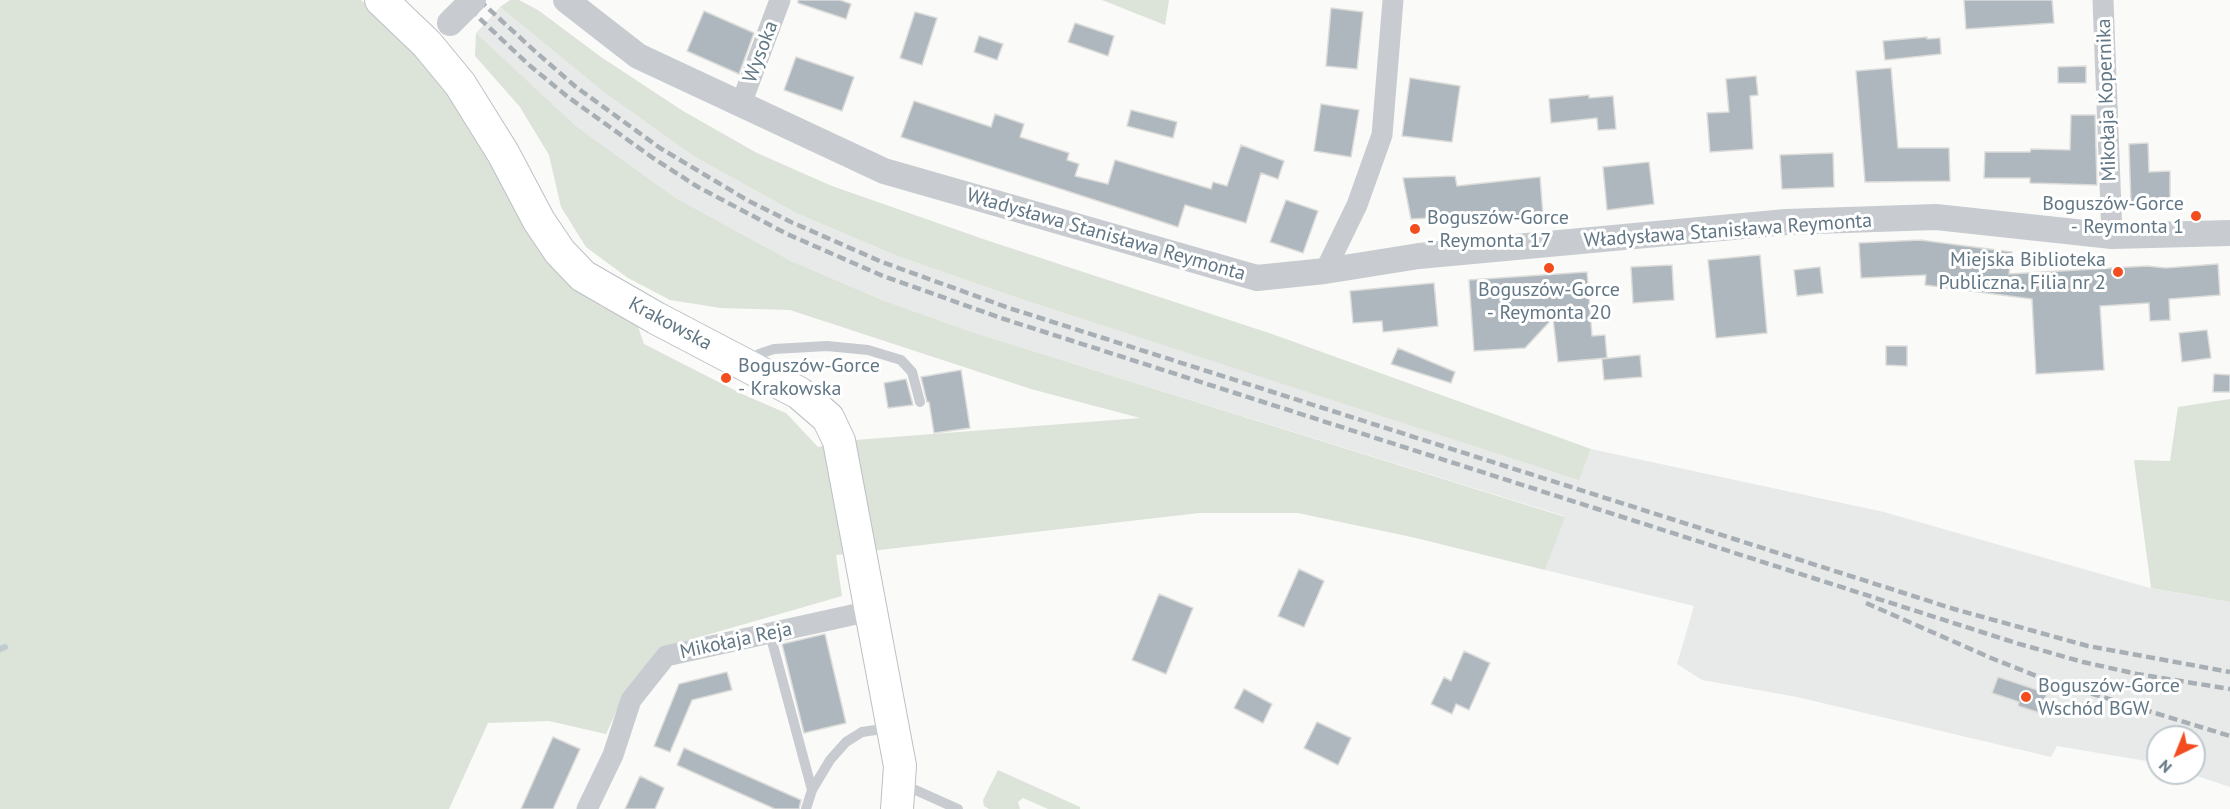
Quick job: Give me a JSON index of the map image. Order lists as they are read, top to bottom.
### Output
{
  "streets": {
    "main road": ["Krakowska"],
    "street": [
      "Wysoka",
      "Mikołaja Kopernika",
      "Władysława Stanisława Reymonta",
      "Mikołaja Reja"
    ]
  },
  "crossings": [
    ["Wysoka", "Władysława Stanisława Reymonta"],
    ["Mikołaja Kopernika", "Władysława Stanisława Reymonta"],
    ["Krakowska", "Mikołaja Reja"]
  ],
  "places": [
    "Boguszów-Gorce - Reymonta 1",
    "Boguszów-Gorce - Reymonta 17",
    "Boguszów-Gorce - Reymonta 20",
    "Miejska Biblioteka Publiczna. Filia nr 2",
    "Boguszów-Gorce - Krakowska",
    "Boguszów-Gorce Wschód BGW"
  ],
  "north": "bottom left"
}
